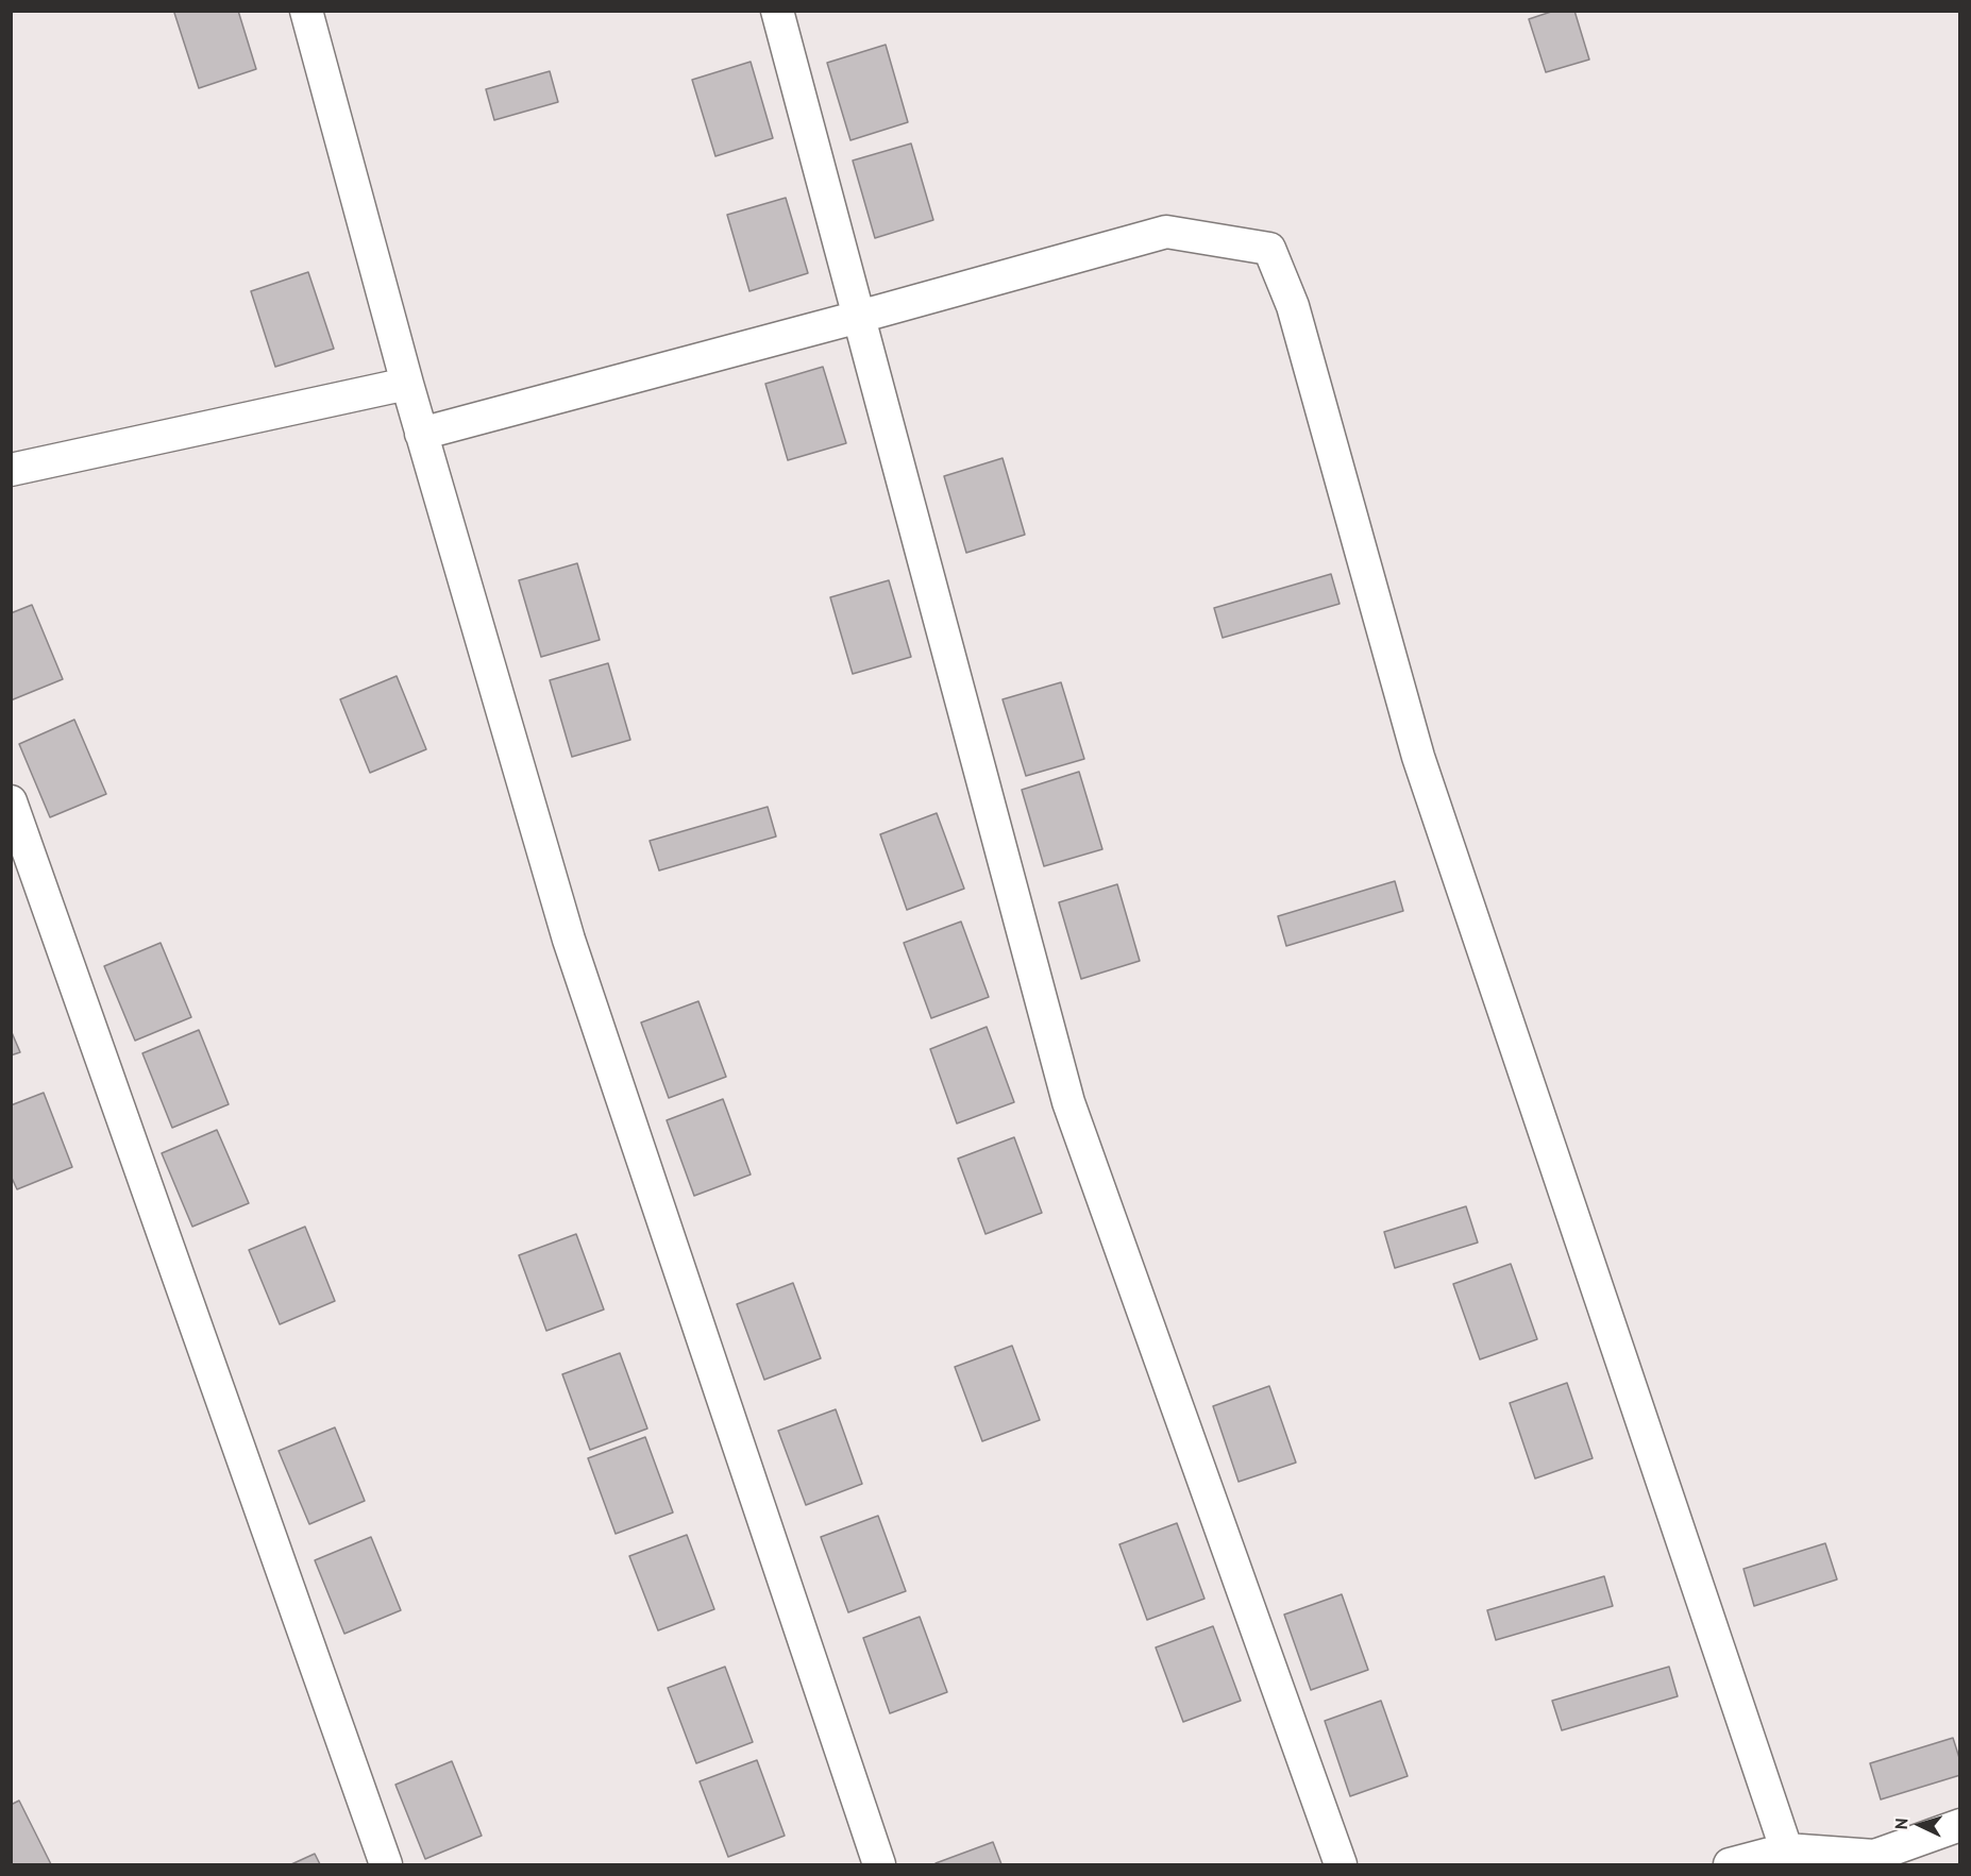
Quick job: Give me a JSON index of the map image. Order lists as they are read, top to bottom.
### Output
{
  "north": "left"
}
